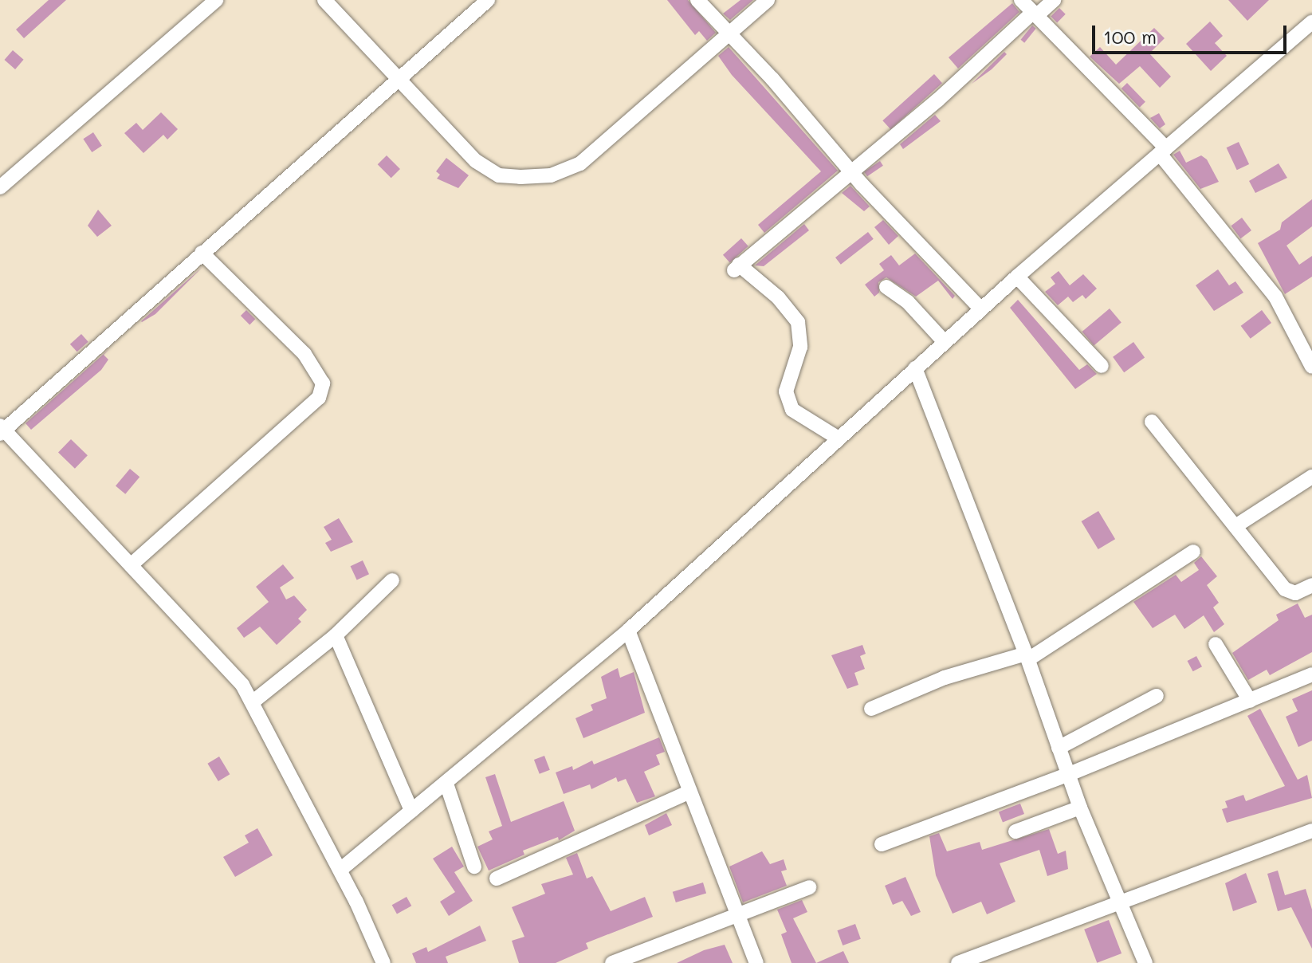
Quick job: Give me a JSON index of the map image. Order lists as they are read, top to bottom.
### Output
{
  "scale_bar": "100 m"
}
